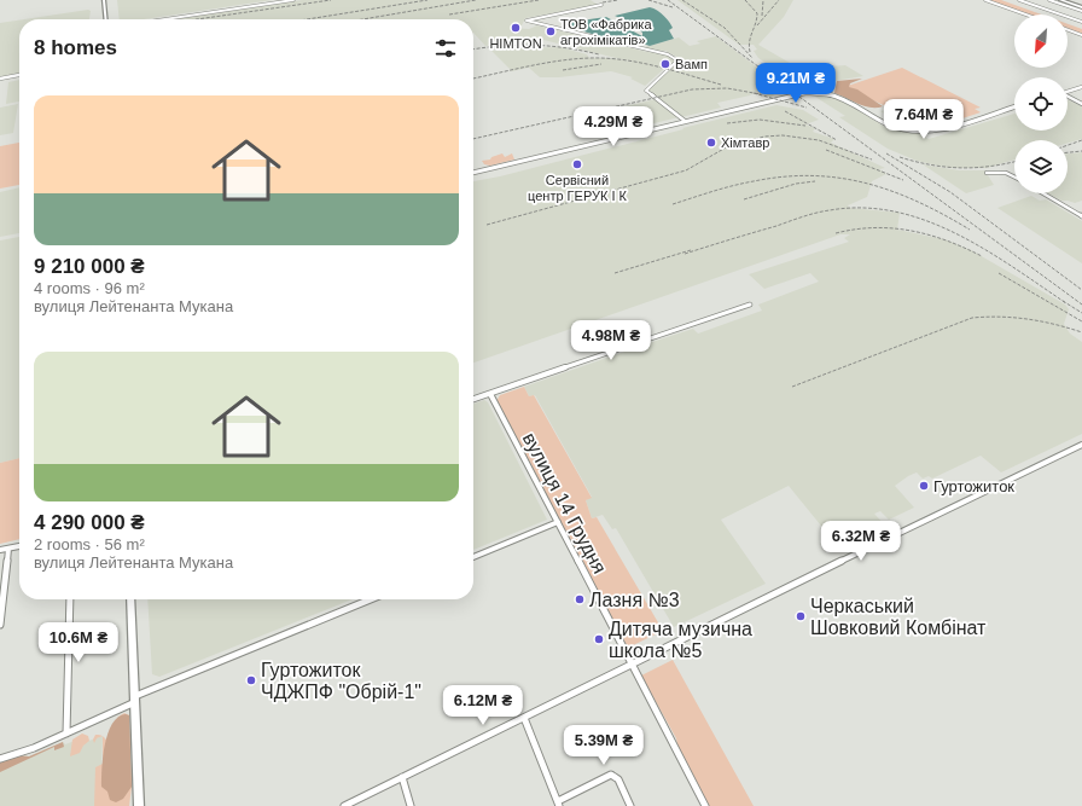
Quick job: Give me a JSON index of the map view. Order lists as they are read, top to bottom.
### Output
{
  "streets": {
    "street": ["вулиця 14 Грудня"]
  },
  "places": [
    "HIMTON",
    "ТОВ «Фабрика агрохімікатів»",
    "Вамп",
    "Хімтавр",
    "Сервісний центр ГЕРУК І К",
    "Гуртожиток",
    "Лазня №3",
    "Черкаський Шовковий Комбінат",
    "Дитяча музична школа №5",
    "Гуртожиток ЧДЖПФ \"Обрій-1\""
  ],
  "north": "bottom left",
  "page": {
    "heading": "8 homes",
    "price": [
      "9.21M ₴",
      "7.64M ₴",
      "4.29M ₴",
      "4.98M ₴",
      "6.32M ₴",
      "10.6M ₴",
      "6.12M ₴",
      "5.39M ₴"
    ],
    "list": [
      {
        "name": "9 210 000 ₴",
        "note": "4 rooms · 96 m² · вулиця Лейтенанта Мукана"
      },
      {
        "name": "4 290 000 ₴",
        "note": "2 rooms · 56 m² · вулиця Лейтенанта Мукана"
      }
    ]
  }
}
